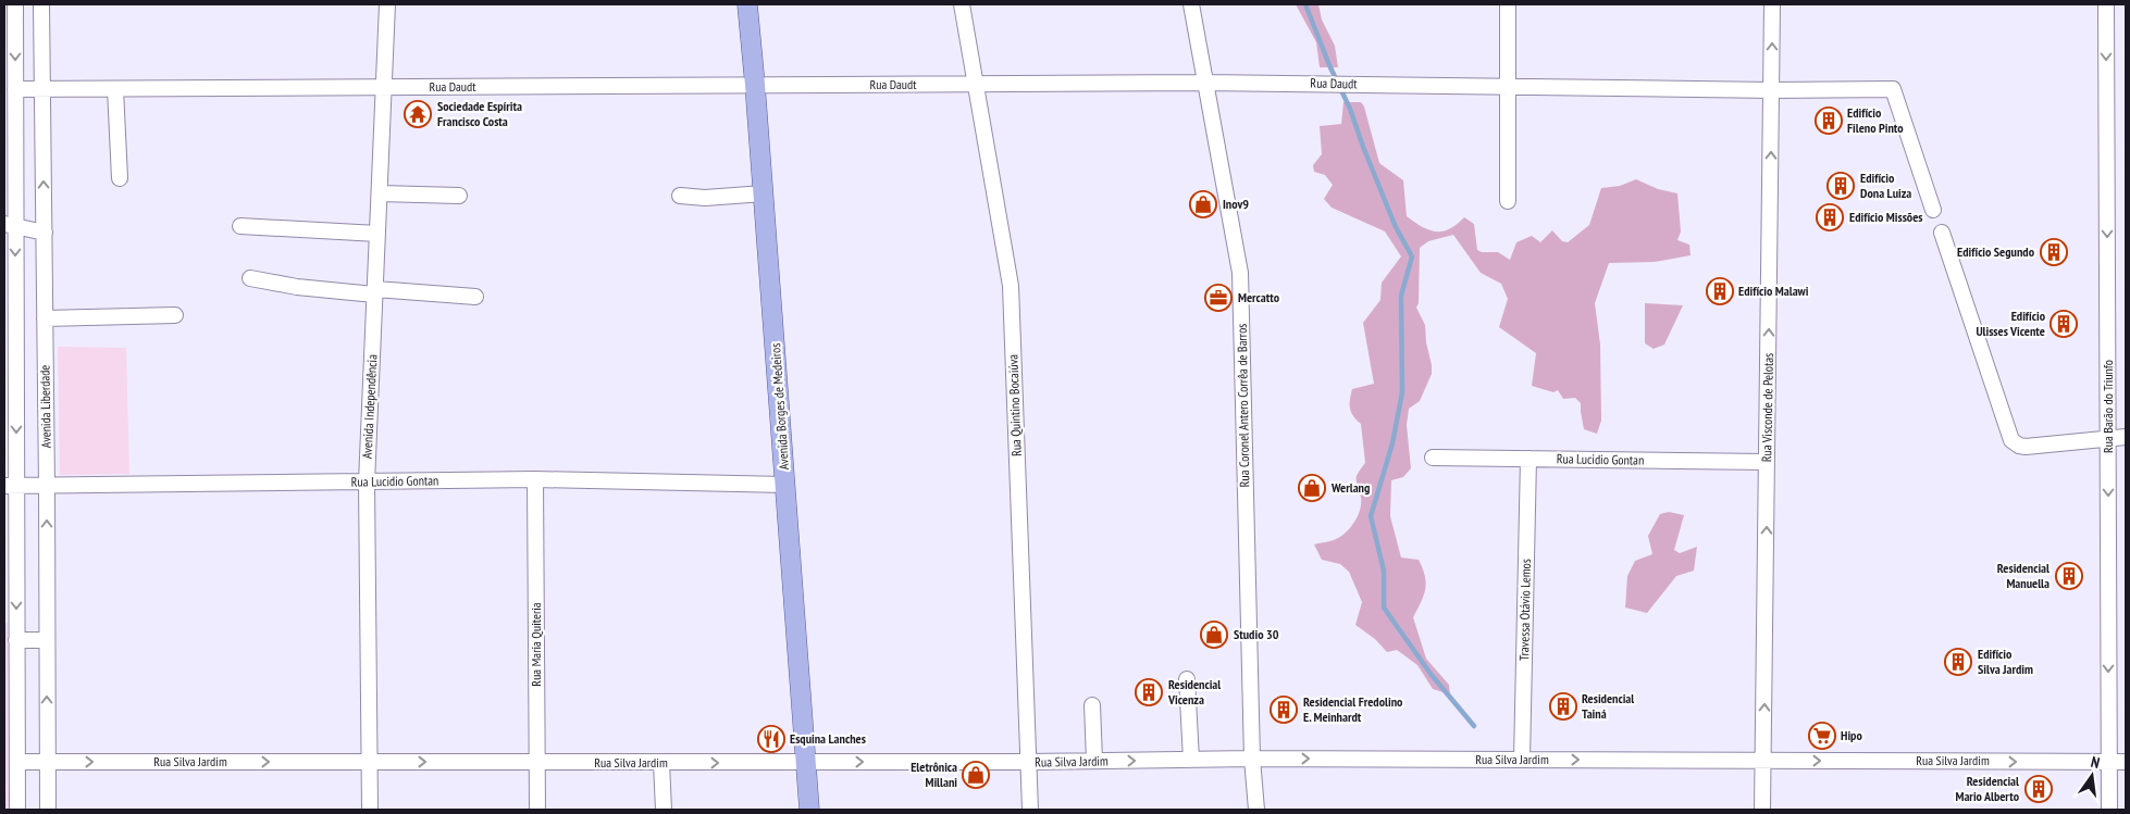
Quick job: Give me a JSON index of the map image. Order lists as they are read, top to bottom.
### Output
{
  "streets": {
    "main road": ["Avenida Borges de Medeiros"],
    "street": [
      "Rua Daudt",
      "Rua Quintino Bocaiúva",
      "Rua Coronel Antero Corrêa de Barros",
      "Avenida Liberdade",
      "Avenida Independência",
      "Rua Barão do Triunfo",
      "Rua Visconde de Pelotas",
      "Rua Lucidio Gontan",
      "Travessa Otávio Lemos",
      "Rua Maria Quiteria",
      "Rua Silva Jardim"
    ]
  },
  "crossings": [
    ["Rua Daudt", "Rua Quintino Bocaiúva"],
    ["Rua Daudt", "Rua Coronel Antero Corrêa de Barros"],
    ["Rua Daudt", "Avenida Liberdade"],
    ["Rua Daudt", "Avenida Independência"],
    ["Rua Daudt", "Avenida Borges de Medeiros"],
    ["Rua Daudt", "Rua Visconde de Pelotas"],
    ["Rua Quintino Bocaiúva", "Rua Silva Jardim"],
    ["Rua Coronel Antero Corrêa de Barros", "Rua Silva Jardim"],
    ["Avenida Liberdade", "Rua Lucidio Gontan"],
    ["Avenida Liberdade", "Rua Silva Jardim"],
    ["Avenida Independência", "Rua Lucidio Gontan"],
    ["Avenida Independência", "Rua Silva Jardim"],
    ["Avenida Borges de Medeiros", "Rua Lucidio Gontan"],
    ["Avenida Borges de Medeiros", "Rua Silva Jardim"],
    ["Rua Barão do Triunfo", "Rua Silva Jardim"],
    ["Rua Visconde de Pelotas", "Rua Lucidio Gontan"],
    ["Rua Visconde de Pelotas", "Rua Silva Jardim"],
    ["Rua Lucidio Gontan", "Travessa Otávio Lemos"],
    ["Rua Lucidio Gontan", "Rua Maria Quiteria"],
    ["Travessa Otávio Lemos", "Rua Silva Jardim"],
    ["Rua Maria Quiteria", "Rua Silva Jardim"]
  ],
  "one_way": ["Rua Barão do Triunfo", "Rua Visconde de Pelotas", "Rua Silva Jardim"],
  "places": {
    "temple": ["Sociedade Espírita Francisco Costa"],
    "building": [
      "Edifício Fileno Pinto",
      "Edifício Dona Luiza",
      "Edifício Missões",
      "Edifício Segundo",
      "Edifício Malawi",
      "Edifício Ulisses Vicente",
      "Residencial Manuella",
      "Edifício Silva Jardim",
      "Residencial Vicenza",
      "Residencial Tainá",
      "Residencial Fredolino E. Meinhardt",
      "Residencial Mario Alberto"
    ],
    "shop": [
      "Inov9",
      "Werlang",
      "Studio 30",
      "Eletrônica Millani"
    ],
    "office": ["Mercatto"],
    "supermarket": ["Hipo"],
    "restaurant": ["Esquina Lanches"]
  },
  "north": "top"
}
